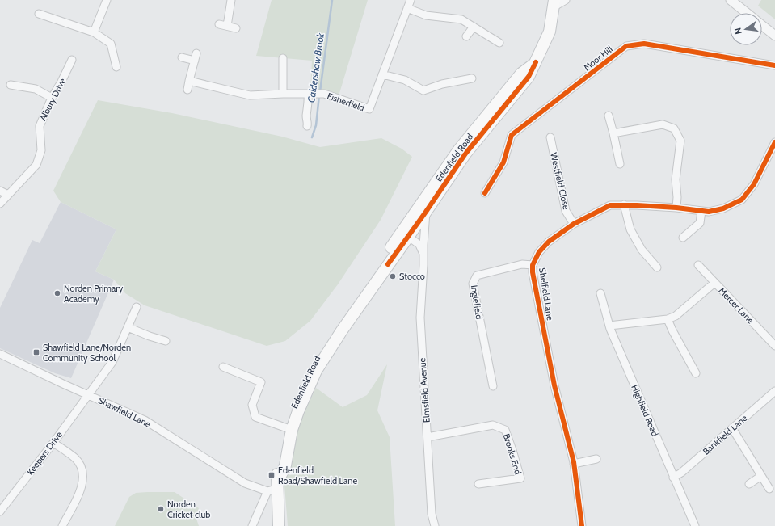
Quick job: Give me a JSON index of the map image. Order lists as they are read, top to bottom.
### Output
{
  "streets": {
    "main road": ["Edenfield Road"],
    "street": [
      "Moor Hill",
      "Albury Drive",
      "Fisherfield",
      "Westfield Close",
      "Shelfield Lane",
      "Inglefield",
      "Mercer Lane",
      "Elmsfield Avenue",
      "Highfield Road",
      "Shawfield Lane",
      "Bankfield Lane",
      "Keepers Drive",
      "Brooks End"
    ]
  },
  "crossings": [
    ["Edenfield Road", "Elmsfield Avenue"],
    ["Westfield Close", "Shelfield Lane"],
    ["Shelfield Lane", "Inglefield"],
    ["Elmsfield Avenue", "Brooks End"],
    ["Highfield Road", "Bankfield Lane"],
    ["Shawfield Lane", "Keepers Drive"]
  ],
  "water": ["Caldershaw Brook"],
  "places": {
    "other": ["Stocco", "Norden Primary Academy", "Norden Cricket club"],
    "transit": ["Shawfield Lane/Norden Community School", "Edenfield Road/Shawfield Lane"]
  },
  "north": "left"
}
